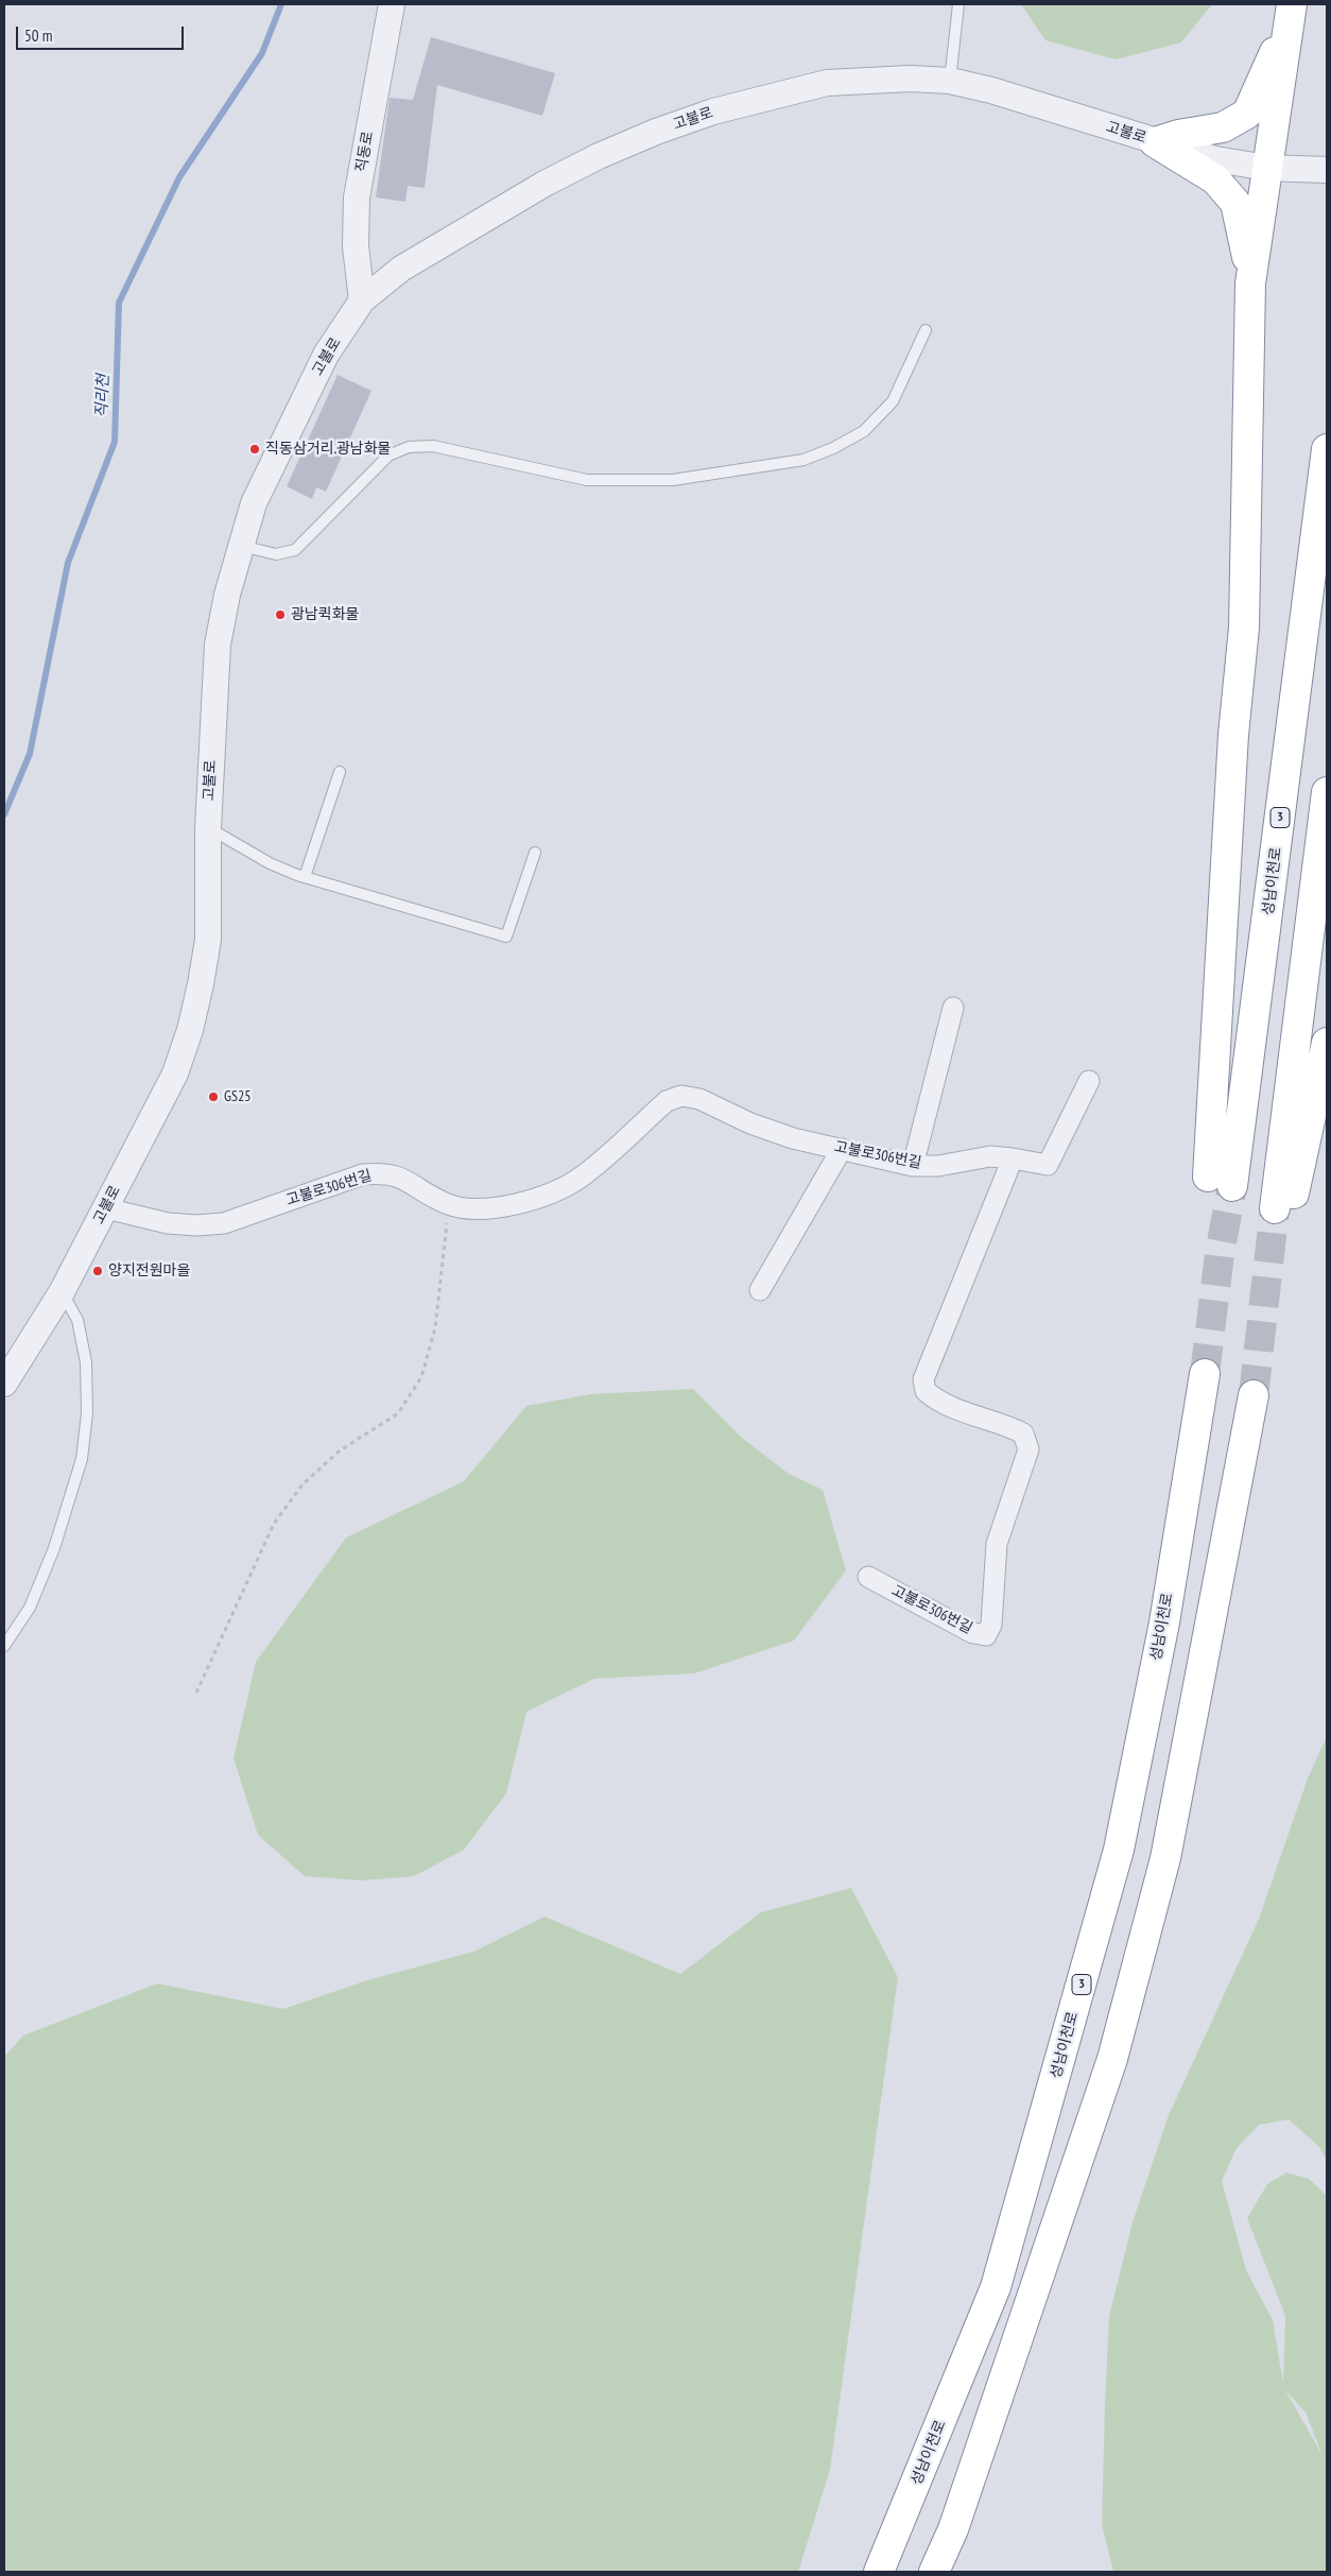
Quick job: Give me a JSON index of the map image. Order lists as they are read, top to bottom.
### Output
{
  "streets": {
    "highway": ["3", "성남이천로"],
    "street": ["고불로", "직동로", "고불로306번길"]
  },
  "crossings": [
    ["고불로", "직동로"],
    ["고불로", "고불로306번길"]
  ],
  "water": ["직리천"],
  "places": [
    "직동삼거리.광남화물",
    "광남퀵화물",
    "GS25",
    "양지전원마을"
  ],
  "scale_bar": "50 m"
}
